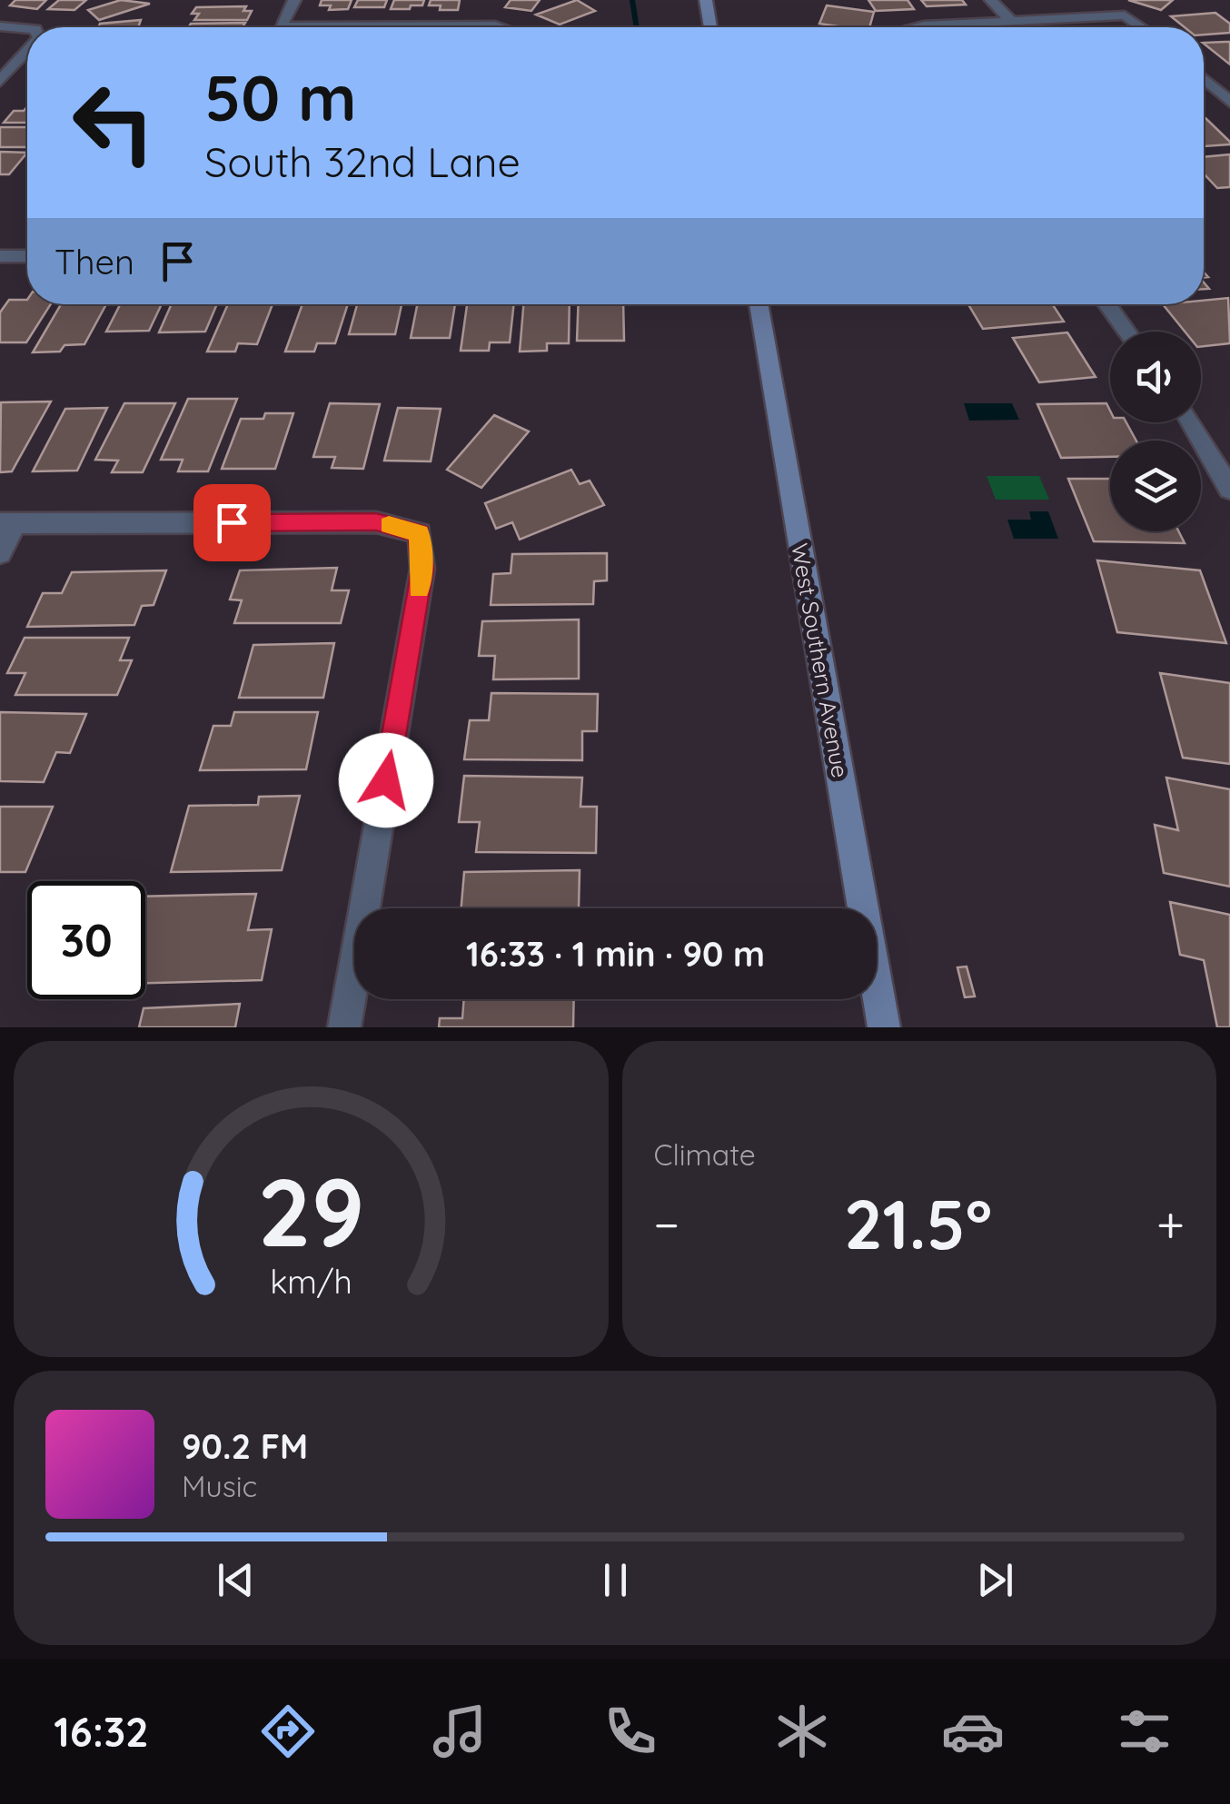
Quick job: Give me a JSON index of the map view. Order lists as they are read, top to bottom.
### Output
{
  "streets": {
    "main road": ["West Southern Avenue"]
  },
  "page": {
    "turn": ["50 m", "South 32nd Lane"],
    "then": "Then",
    "limit": "30",
    "trip": "16:33 · 1 min · 90 m",
    "tile": "Climate",
    "heat": ["−", "21.5°", "+"],
    "song": ["90.2 FM", "Music"],
    "tabs": "16:32",
    "gauge": ["29", "km/h"]
  }
}
